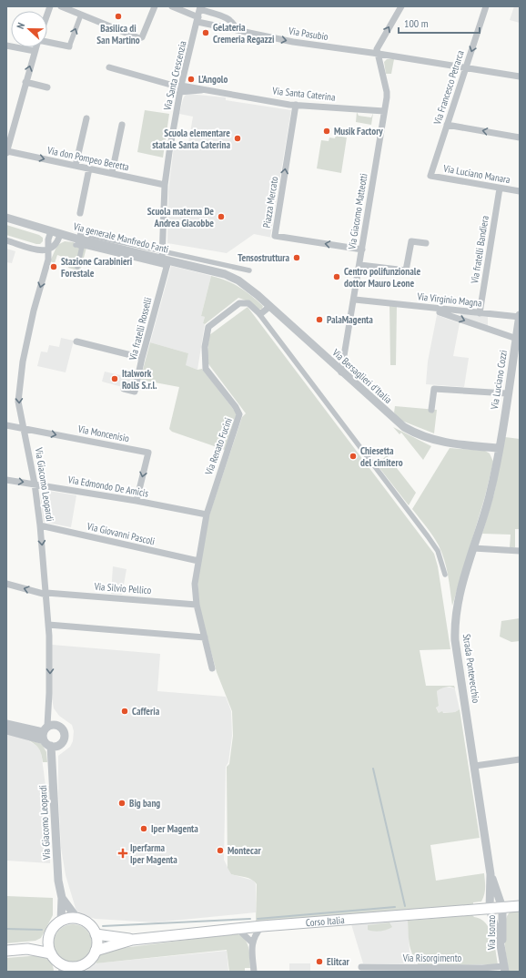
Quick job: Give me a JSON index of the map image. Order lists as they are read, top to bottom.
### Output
{
  "streets": {
    "main road": ["Corso Italia"],
    "street": [
      "Via Pasubio",
      "Via Santa Crescenzia",
      "Via Francesco Petrarca",
      "Via Santa Caterina",
      "Via don Pompeo Beretta",
      "Via Luciano Manara",
      "Piazza Mercato",
      "Via Giacomo Matteotti",
      "Via generale Manfredo Fanti",
      "Via fratelli Bandiera",
      "Via Virginio Magna",
      "Via fratelli Rosselli",
      "Via Bersaglieri d'Italia",
      "Via Luciano Cozzi",
      "Via Moncenisio",
      "Via Renato Fucini",
      "Via Giacomo Leopardi",
      "Via Edmondo De Amicis",
      "Via Giovanni Pascoli",
      "Via Silvio Pellico",
      "Strada Pontevecchio",
      "Via Isonzo",
      "Via Risorgimento"
    ]
  },
  "crossings": [
    ["Via Pasubio", "Via Santa Crescenzia"],
    ["Via Pasubio", "Via Francesco Petrarca"],
    ["Via Pasubio", "Via Giacomo Matteotti"],
    ["Via Santa Crescenzia", "Via Santa Caterina"],
    ["Via Santa Crescenzia", "Via don Pompeo Beretta"],
    ["Via Santa Crescenzia", "Via generale Manfredo Fanti"],
    ["Via Santa Crescenzia", "Via fratelli Rosselli"],
    ["Via Francesco Petrarca", "Via Luciano Manara"],
    ["Via Santa Caterina", "Piazza Mercato"],
    ["Via Santa Caterina", "Via Giacomo Matteotti"],
    ["Via Luciano Manara", "Via fratelli Bandiera"],
    ["Piazza Mercato", "Via Giacomo Matteotti"],
    ["Via Giacomo Matteotti", "Via Virginio Magna"],
    ["Via Giacomo Matteotti", "Via Bersaglieri d'Italia"],
    ["Via generale Manfredo Fanti", "Via fratelli Rosselli"],
    ["Via generale Manfredo Fanti", "Via Bersaglieri d'Italia"],
    ["Via generale Manfredo Fanti", "Via Giacomo Leopardi"],
    ["Via fratelli Bandiera", "Via Virginio Magna"],
    ["Via Virginio Magna", "Via Luciano Cozzi"],
    ["Via Bersaglieri d'Italia", "Via Luciano Cozzi"],
    ["Via Bersaglieri d'Italia", "Strada Pontevecchio"],
    ["Via Luciano Cozzi", "Strada Pontevecchio"],
    ["Via Moncenisio", "Via Giacomo Leopardi"],
    ["Via Moncenisio", "Via Edmondo De Amicis"],
    ["Via Renato Fucini", "Via Edmondo De Amicis"],
    ["Via Renato Fucini", "Via Giovanni Pascoli"],
    ["Via Renato Fucini", "Via Silvio Pellico"],
    ["Via Giacomo Leopardi", "Via Edmondo De Amicis"],
    ["Via Giacomo Leopardi", "Via Giovanni Pascoli"],
    ["Via Giacomo Leopardi", "Via Silvio Pellico"],
    ["Via Giacomo Leopardi", "Corso Italia"],
    ["Strada Pontevecchio", "Corso Italia"],
    ["Strada Pontevecchio", "Via Isonzo"],
    ["Corso Italia", "Via Isonzo"],
    ["Via Isonzo", "Via Risorgimento"]
  ],
  "one_way": [
    "Via Pasubio",
    "Via Francesco Petrarca",
    "Via don Pompeo Beretta",
    "Via Giacomo Leopardi"
  ],
  "places": {
    "other": [
      "Basilica di San Martino",
      "Gelateria Cremeria Regazzi",
      "L'Angolo",
      "Musik Factory",
      "Scuola elementare statale Santa Caterina",
      "Scuola materna De Andrea Giacobbe",
      "Tensostruttura",
      "Stazione Carabinieri Forestale",
      "Centro polifunzionale dottor Mauro Leone",
      "PalaMagenta",
      "Italwork Rolls S.r.l.",
      "Chiesetta del cimitero",
      "Cafferia",
      "Big bang",
      "Iper Magenta",
      "Montecar",
      "Elitcar"
    ],
    "health": ["Iperfarma Iper Magenta"]
  },
  "scale_bar": "100 m",
  "north": "left"
}
